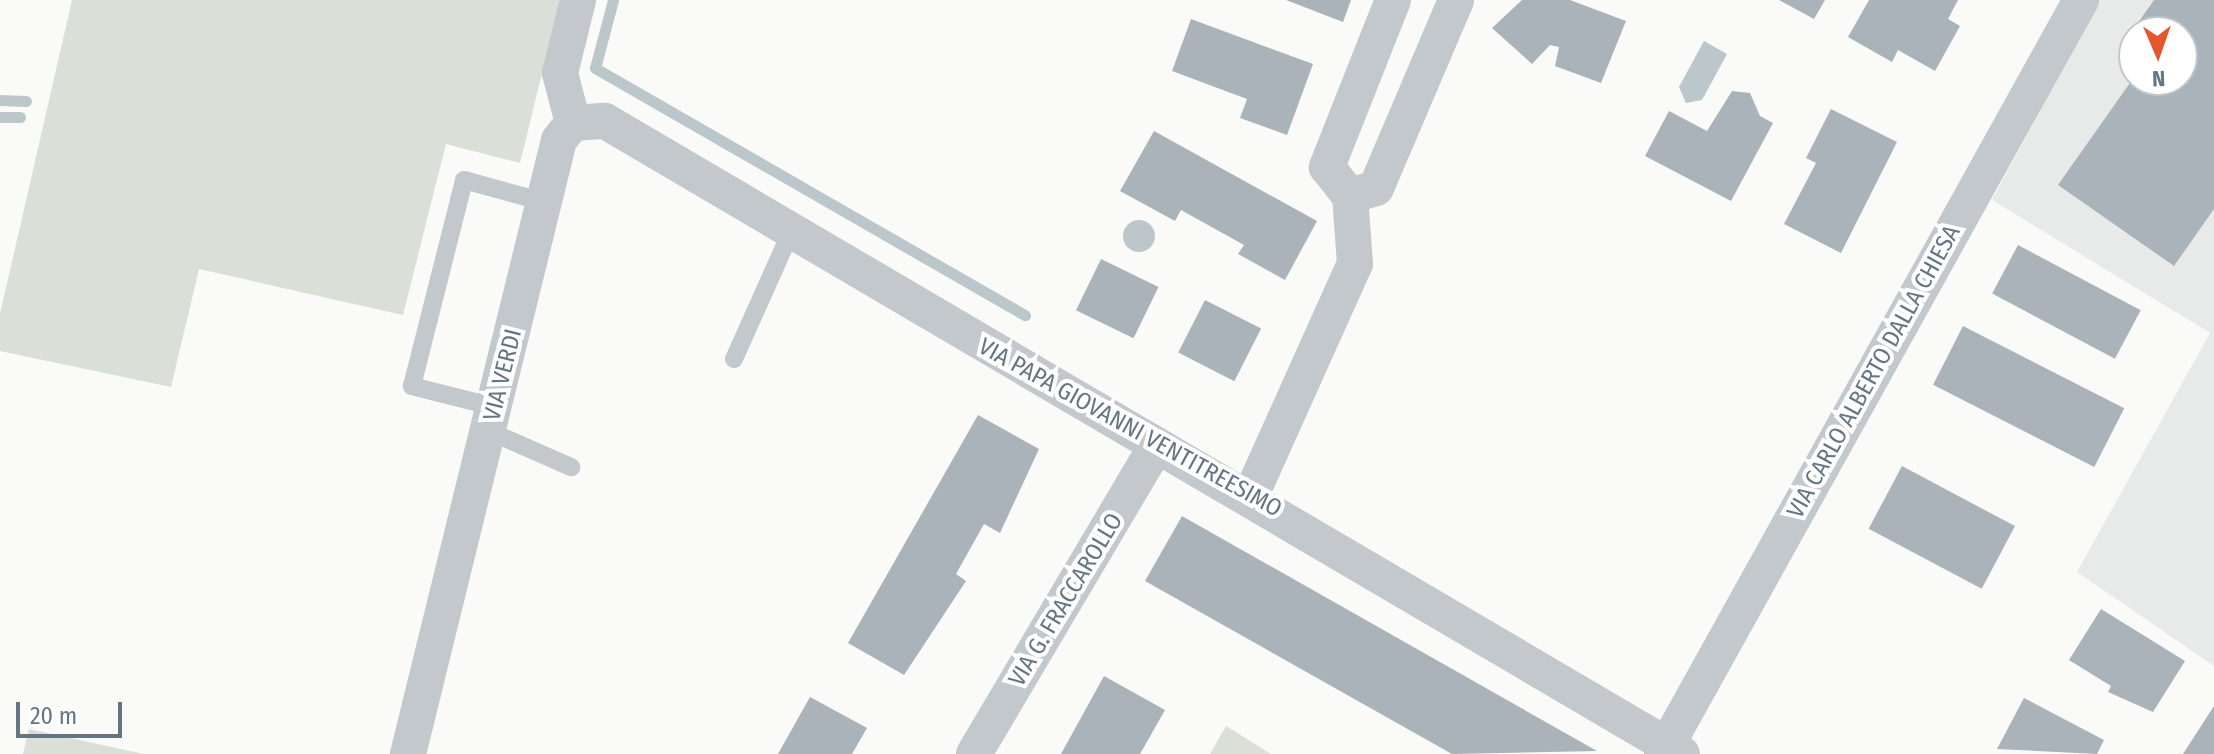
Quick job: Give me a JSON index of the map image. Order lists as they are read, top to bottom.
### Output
{
  "streets": {
    "street": [
      "VIA CARLO ALBERTO DALLA CHIESA",
      "VIA VERDI",
      "VIA PAPA GIOVANNI VENTITREESIMO",
      "VIA G. FRACCAROLLO"
    ]
  },
  "crossings": [
    ["VIA CARLO ALBERTO DALLA CHIESA", "VIA PAPA GIOVANNI VENTITREESIMO"],
    ["VIA VERDI", "VIA PAPA GIOVANNI VENTITREESIMO"],
    ["VIA PAPA GIOVANNI VENTITREESIMO", "VIA G. FRACCAROLLO"]
  ],
  "scale_bar": "20 m",
  "north": "bottom"
}
